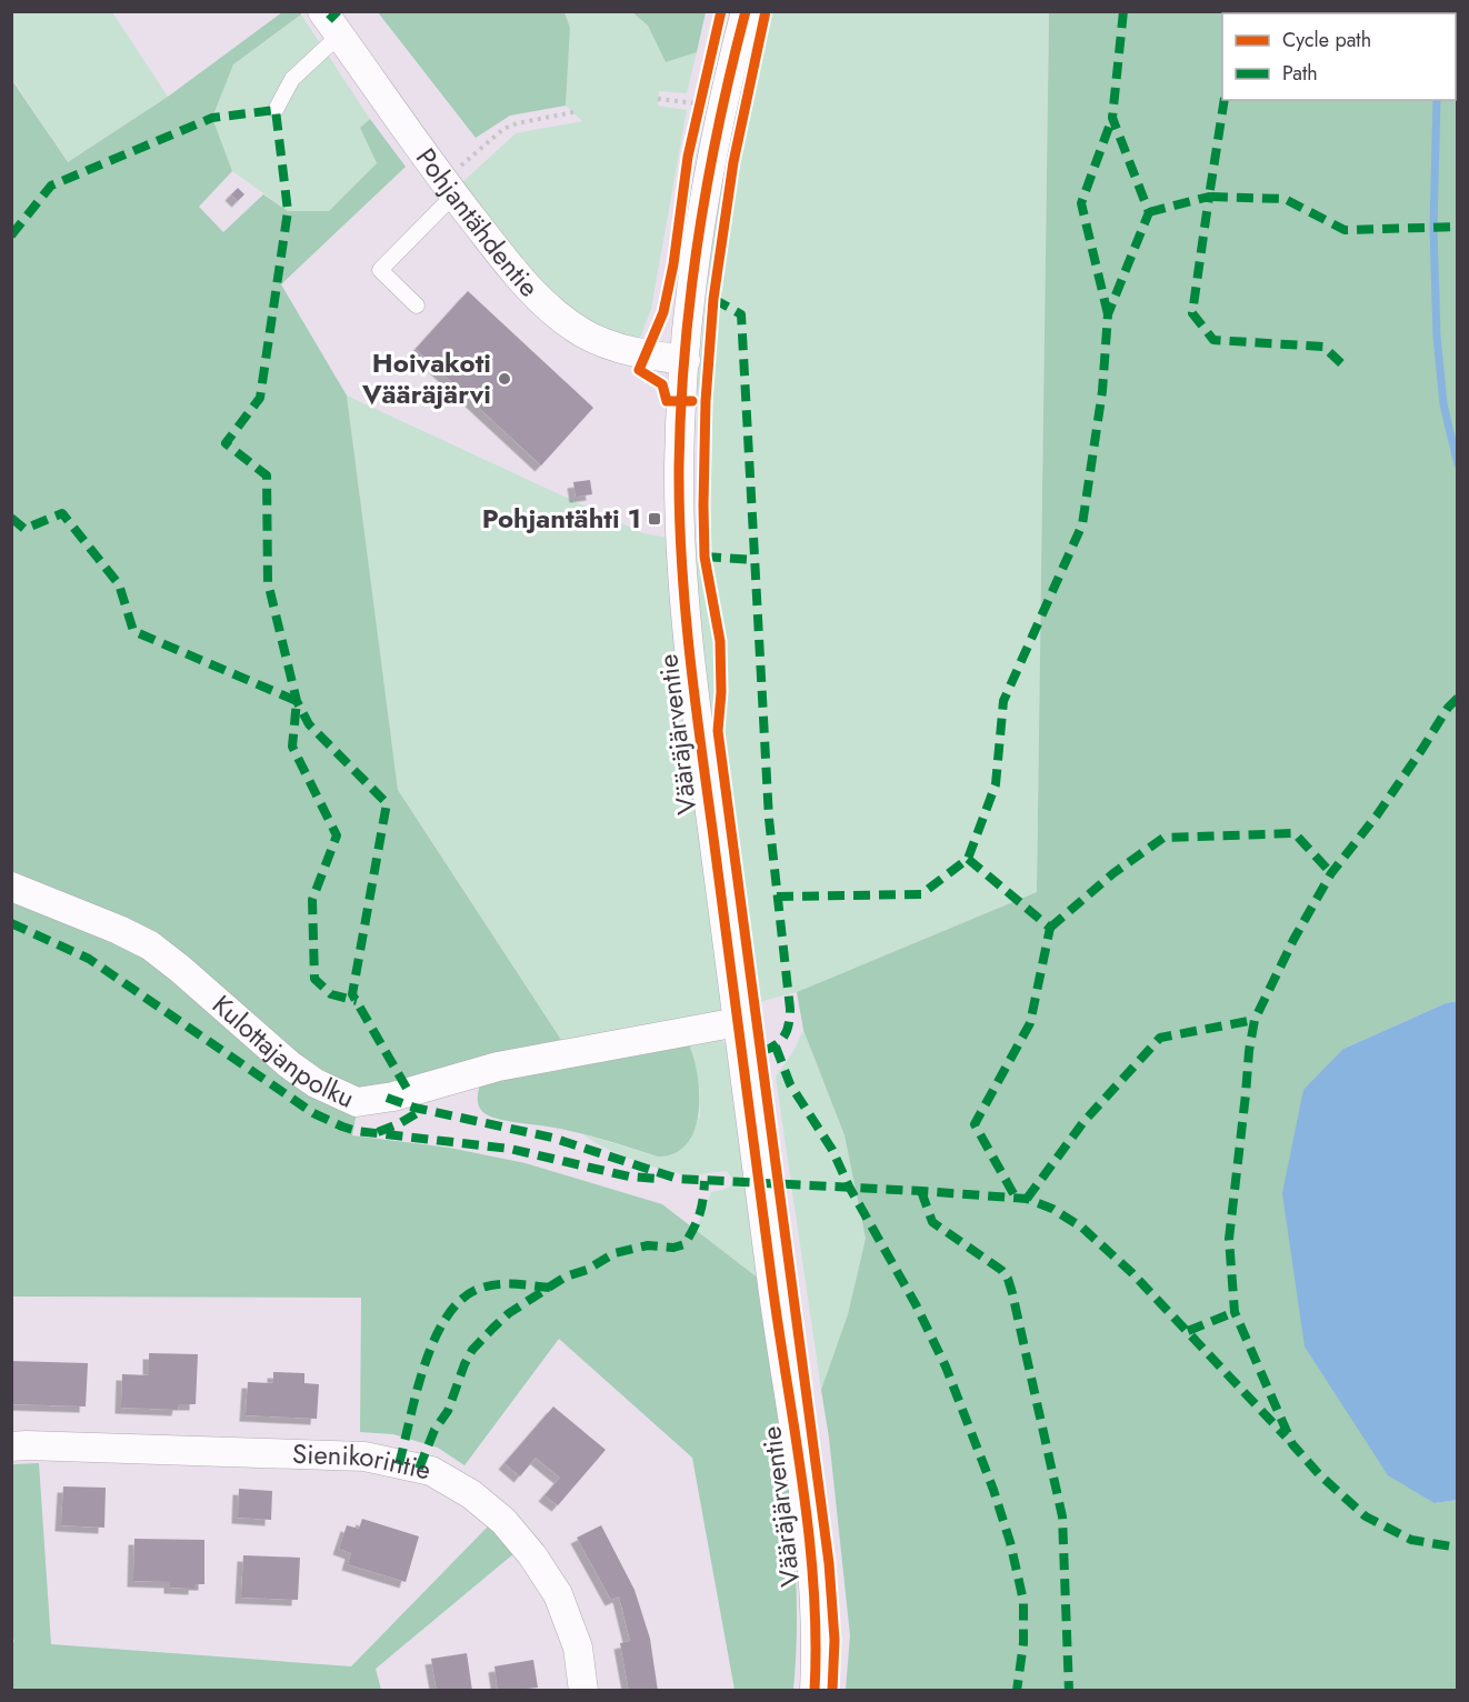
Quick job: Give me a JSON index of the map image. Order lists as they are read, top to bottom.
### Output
{
  "streets": {
    "street": [
      "Pohjantähdentie",
      "Vääräjärventie",
      "Kulottajanpolku",
      "Sienikorintie"
    ]
  },
  "crossings": [
    ["Pohjantähdentie", "Vääräjärventie"],
    ["Vääräjärventie", "Kulottajanpolku"]
  ],
  "places": {
    "other": ["Hoivakoti Vääräjärvi"],
    "transit": ["Pohjantähti 1"]
  },
  "legend": ["Cycle path", "Path"]
}
